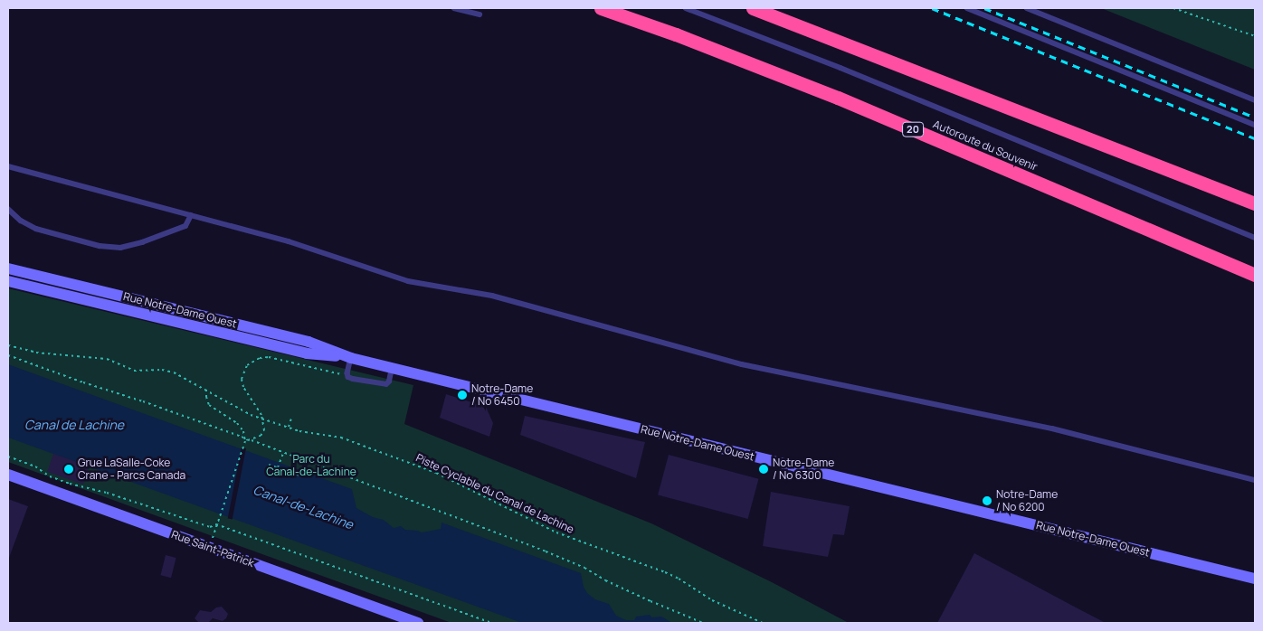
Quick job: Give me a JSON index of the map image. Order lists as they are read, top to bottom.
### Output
{
  "streets": {
    "highway": ["20", "Autoroute du Souvenir"],
    "main road": ["Rue Notre-Dame Ouest", "Rue Saint-Patrick"],
    "path": ["Piste Cyclable du Canal de Lachine"]
  },
  "water": ["Canal de Lachine", "Canal-de-Lachine"],
  "parks": ["Parc du Canal-de-Lachine"],
  "places": [
    "Notre-Dame / No 6450",
    "Grue LaSalle-Coke Crane - Parcs Canada",
    "Notre-Dame / No 6300",
    "Notre-Dame / No 6200"
  ]
}
